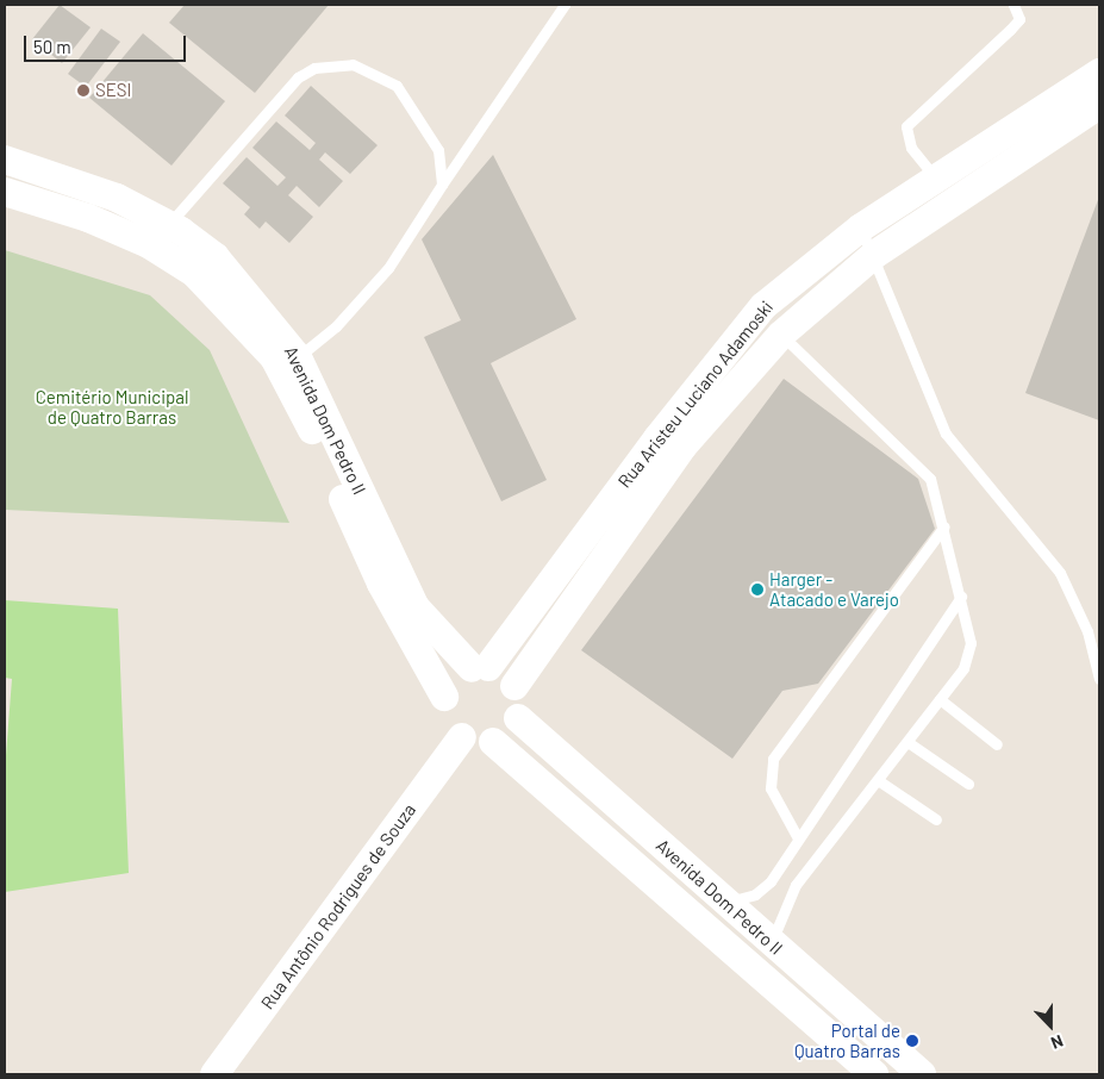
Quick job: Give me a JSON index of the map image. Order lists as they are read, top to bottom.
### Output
{
  "streets": {
    "main road": ["Rua Aristeu Luciano Adamoski", "Avenida Dom Pedro II", "Rua Antônio Rodrigues de Souza"]
  },
  "crossings": [
    ["Rua Aristeu Luciano Adamoski", "Avenida Dom Pedro II"],
    ["Rua Aristeu Luciano Adamoski", "Rua Antônio Rodrigues de Souza"],
    ["Avenida Dom Pedro II", "Rua Antônio Rodrigues de Souza"]
  ],
  "parks": ["Cemitério Municipal de Quatro Barras"],
  "places": ["SESI", "Harger - Atacado e Varejo", "Portal de Quatro Barras"],
  "scale_bar": "50 m",
  "north": "bottom"
}
